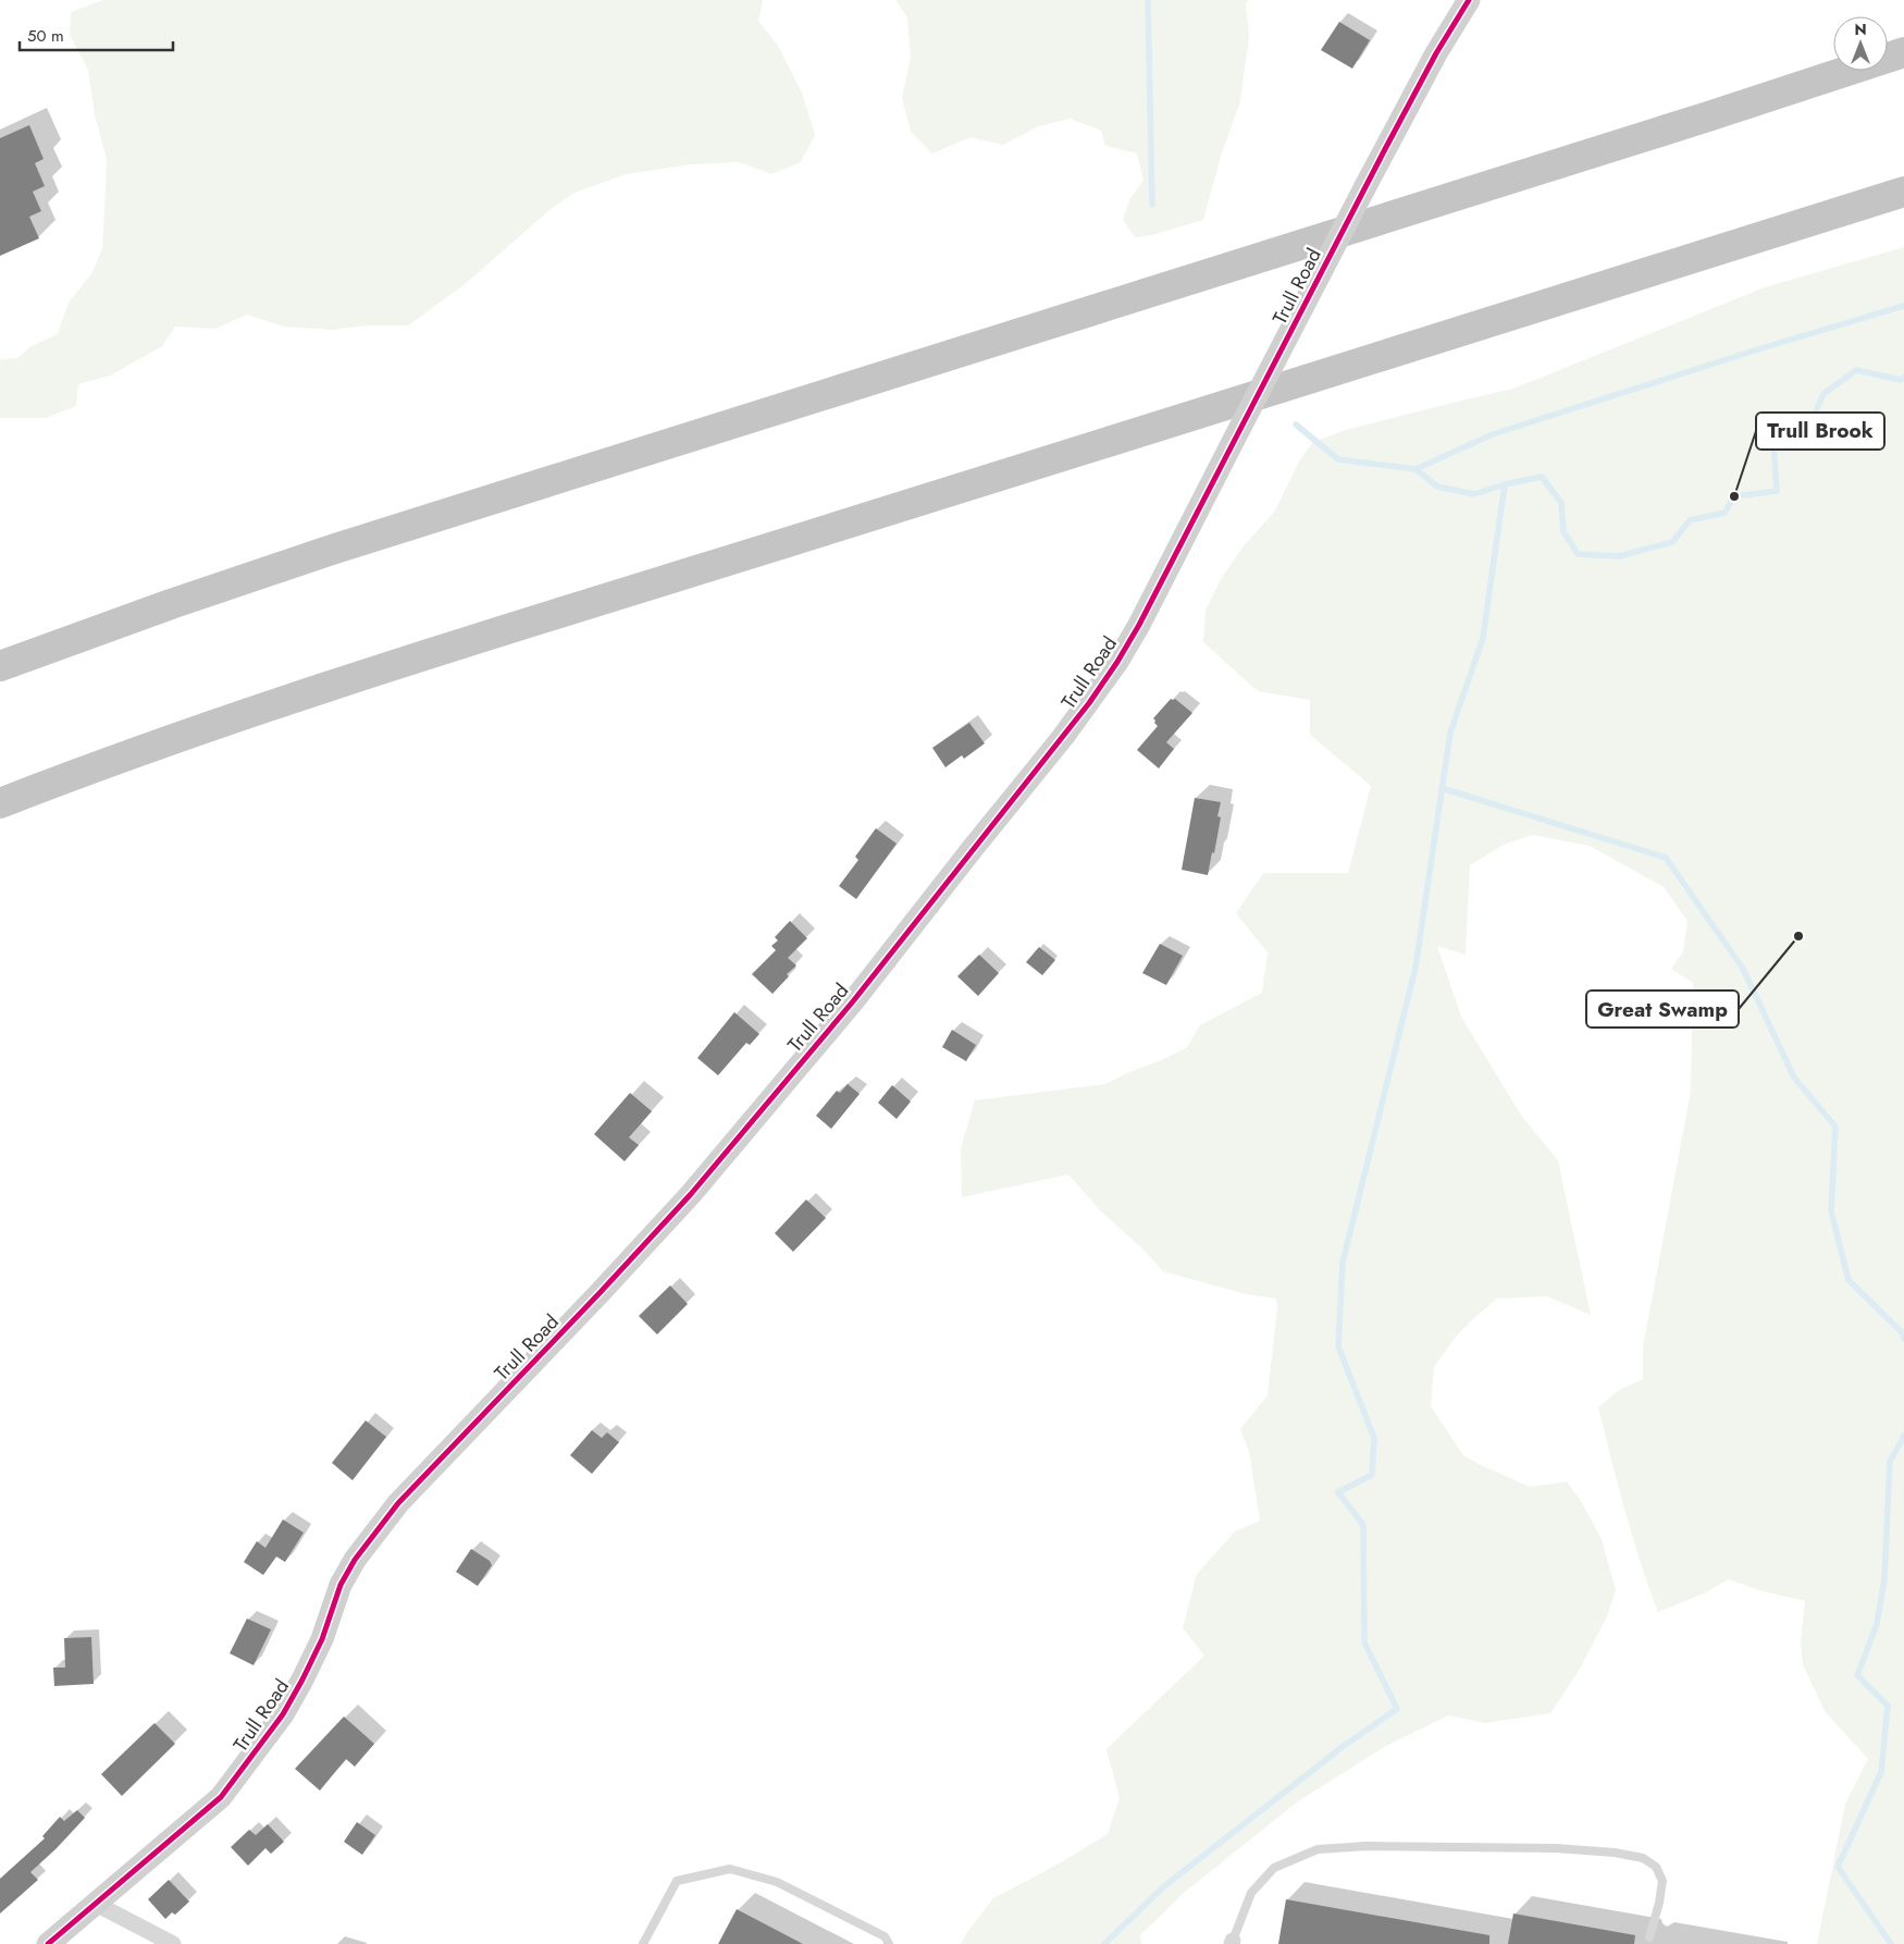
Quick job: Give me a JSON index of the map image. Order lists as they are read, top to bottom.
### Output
{
  "streets": {
    "street": ["Trull Road"]
  },
  "places": ["Trull Brook", "Great Swamp"],
  "scale_bar": "50 m",
  "north": "top"
}
